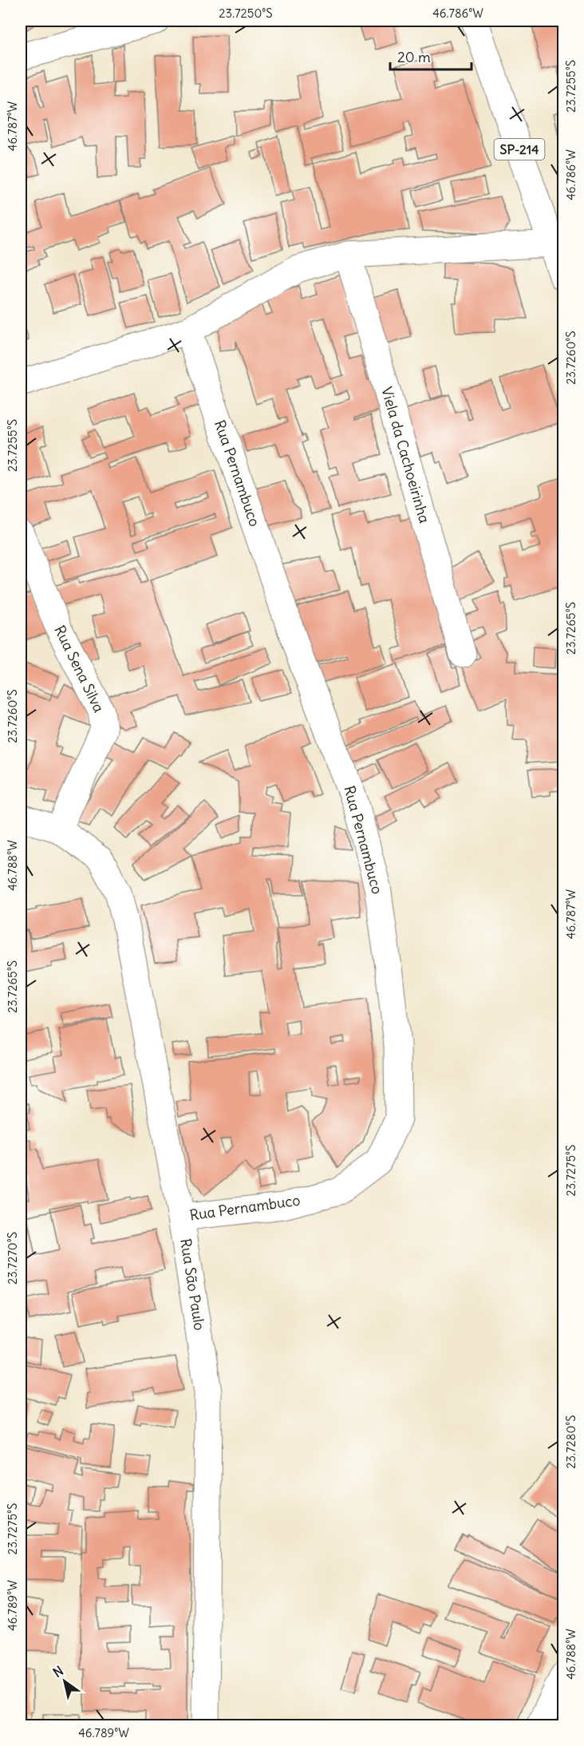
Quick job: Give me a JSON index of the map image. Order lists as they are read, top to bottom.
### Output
{
  "streets": {
    "street": [
      "SP-214",
      "Viela da Cachoeirinha",
      "Rua Pernambuco",
      "Rua Sena Silva",
      "Rua São Paulo"
    ]
  },
  "crossings": [
    ["Rua Pernambuco", "Rua São Paulo"],
    ["Rua Sena Silva", "Rua São Paulo"]
  ],
  "scale_bar": "20 m",
  "north": "top left",
  "coordinates": [
    "23.7250°S",
    "46.786°W",
    "23.7255°S",
    "46.787°W",
    "23.7260°S",
    "23.7265°S",
    "46.788°W",
    "23.7275°S",
    "23.7270°S",
    "23.7280°S",
    "46.789°W"
  ]
}
